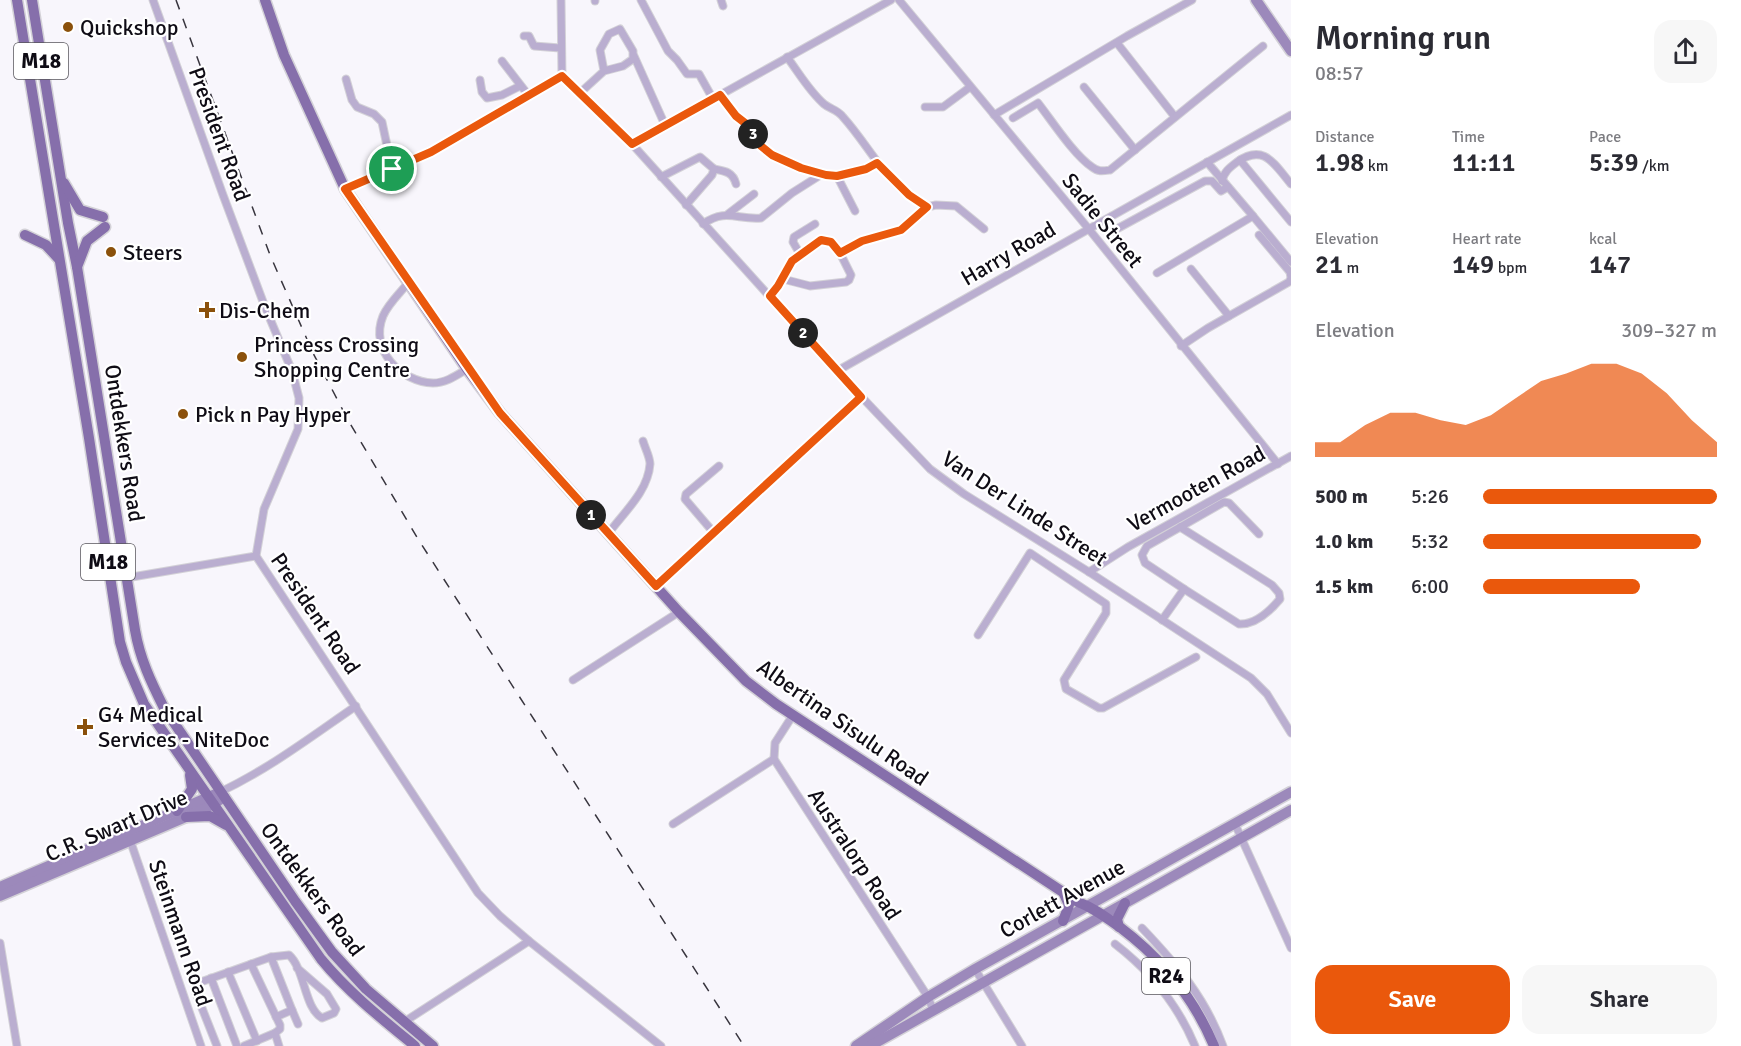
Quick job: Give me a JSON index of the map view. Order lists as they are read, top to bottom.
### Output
{
  "streets": {
    "main road": [
      "M18",
      "Ontdekkers Road",
      "Albertina Sisulu Road",
      "R24"
    ],
    "street": [
      "President Road",
      "Sadie Street",
      "Harry Road",
      "Vermooten Road",
      "Van Der Linde Street",
      "C.R. Swart Drive",
      "Australorp Road",
      "Corlett Avenue",
      "Steinmann Road"
    ]
  },
  "crossings": [
    ["President Road", "C.R. Swart Drive"],
    ["Sadie Street", "Harry Road"],
    ["Sadie Street", "Vermooten Road"],
    ["Harry Road", "Van Der Linde Street"],
    ["Ontdekkers Road", "C.R. Swart Drive"],
    ["Vermooten Road", "Van Der Linde Street"],
    ["Albertina Sisulu Road", "Corlett Avenue"],
    ["C.R. Swart Drive", "Steinmann Road"],
    ["Australorp Road", "Corlett Avenue"]
  ],
  "places": {
    "other": [
      "Quickshop",
      "Steers",
      "Princess Crossing Shopping Centre",
      "Pick n Pay Hyper"
    ],
    "health": ["Dis-Chem", "G4 Medical Services - NiteDoc"]
  },
  "page": {
    "heading": ["Morning run", "08:57"],
    "stats": [
      ["Distance", "1.98 km"],
      ["Time", "11:11"],
      ["Pace", "5:39 /km"],
      ["Elevation", "21 m"],
      ["Heart rate", "149 bpm"],
      ["kcal", "147"]
    ],
    "pins": ["3", "2", "1"],
    "chart": ["Elevation", "309–327 m"],
    "list": [
      {
        "name": "500 m",
        "note": "5:26"
      },
      {
        "name": "1.0 km",
        "note": "5:32"
      },
      {
        "name": "1.5 km",
        "note": "6:00"
      }
    ],
    "buttons": ["Save", "Share"]
  }
}
